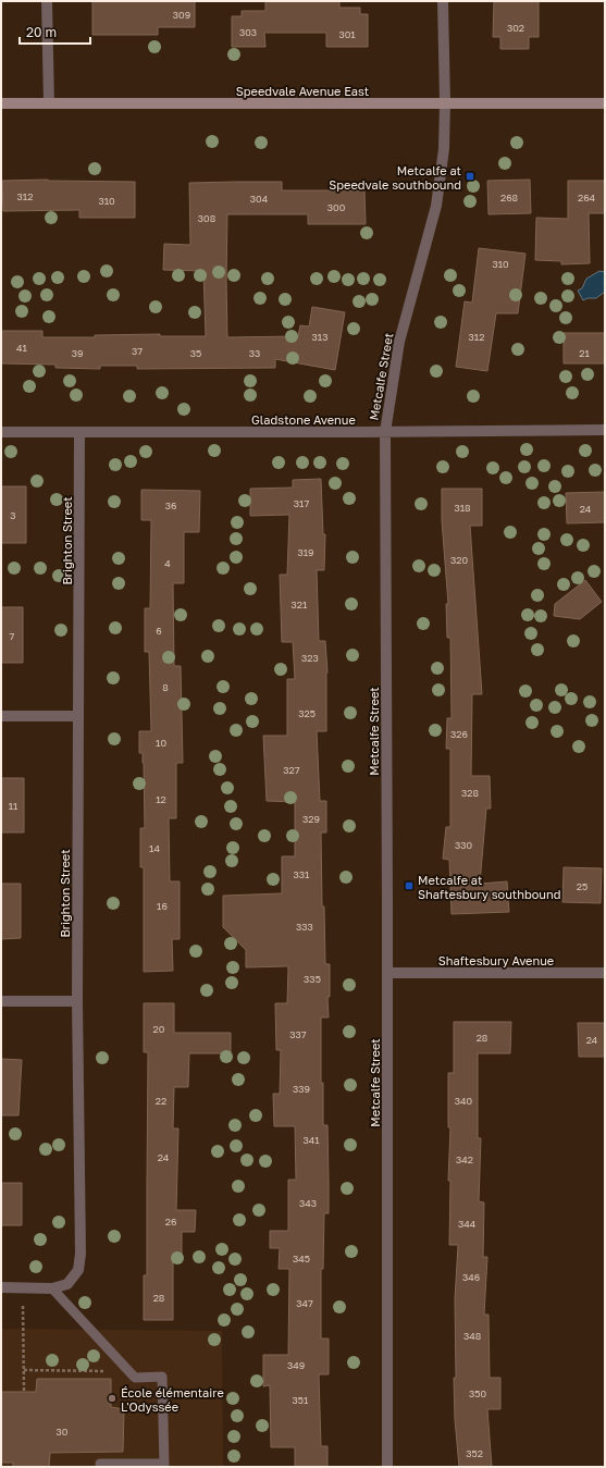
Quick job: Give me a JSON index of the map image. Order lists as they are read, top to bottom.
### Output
{
  "streets": {
    "main road": ["Speedvale Avenue East"],
    "street": [
      "Metcalfe Street",
      "Gladstone Avenue",
      "Brighton Street",
      "Shaftesbury Avenue"
    ]
  },
  "crossings": [
    ["Speedvale Avenue East", "Metcalfe Street"],
    ["Metcalfe Street", "Gladstone Avenue"],
    ["Metcalfe Street", "Shaftesbury Avenue"],
    ["Gladstone Avenue", "Brighton Street"]
  ],
  "places": {
    "transit": ["Metcalfe at Speedvale southbound", "Metcalfe at Shaftesbury southbound"],
    "other": ["École élémentaire L'Odyssée"]
  },
  "house_numbers": [
    "309",
    "302",
    "303",
    "301",
    "312",
    "268",
    "264",
    "304",
    "310",
    "300",
    "308",
    "310",
    "313",
    "312",
    "41",
    "37",
    "39",
    "35",
    "33",
    "21",
    "317",
    "36",
    "318",
    "24",
    "3",
    "319",
    "320",
    "4",
    "321",
    "6",
    "7",
    "323",
    "8",
    "325",
    "326",
    "10",
    "327",
    "328",
    "12",
    "11",
    "329",
    "330",
    "14",
    "331",
    "25",
    "16",
    "333",
    "335",
    "20",
    "337",
    "28",
    "24",
    "339",
    "22",
    "340",
    "341",
    "24",
    "342",
    "343",
    "26",
    "344",
    "345",
    "346",
    "28",
    "347",
    "348",
    "349",
    "350",
    "351",
    "30",
    "352"
  ],
  "scale_bar": "20 m"
}
